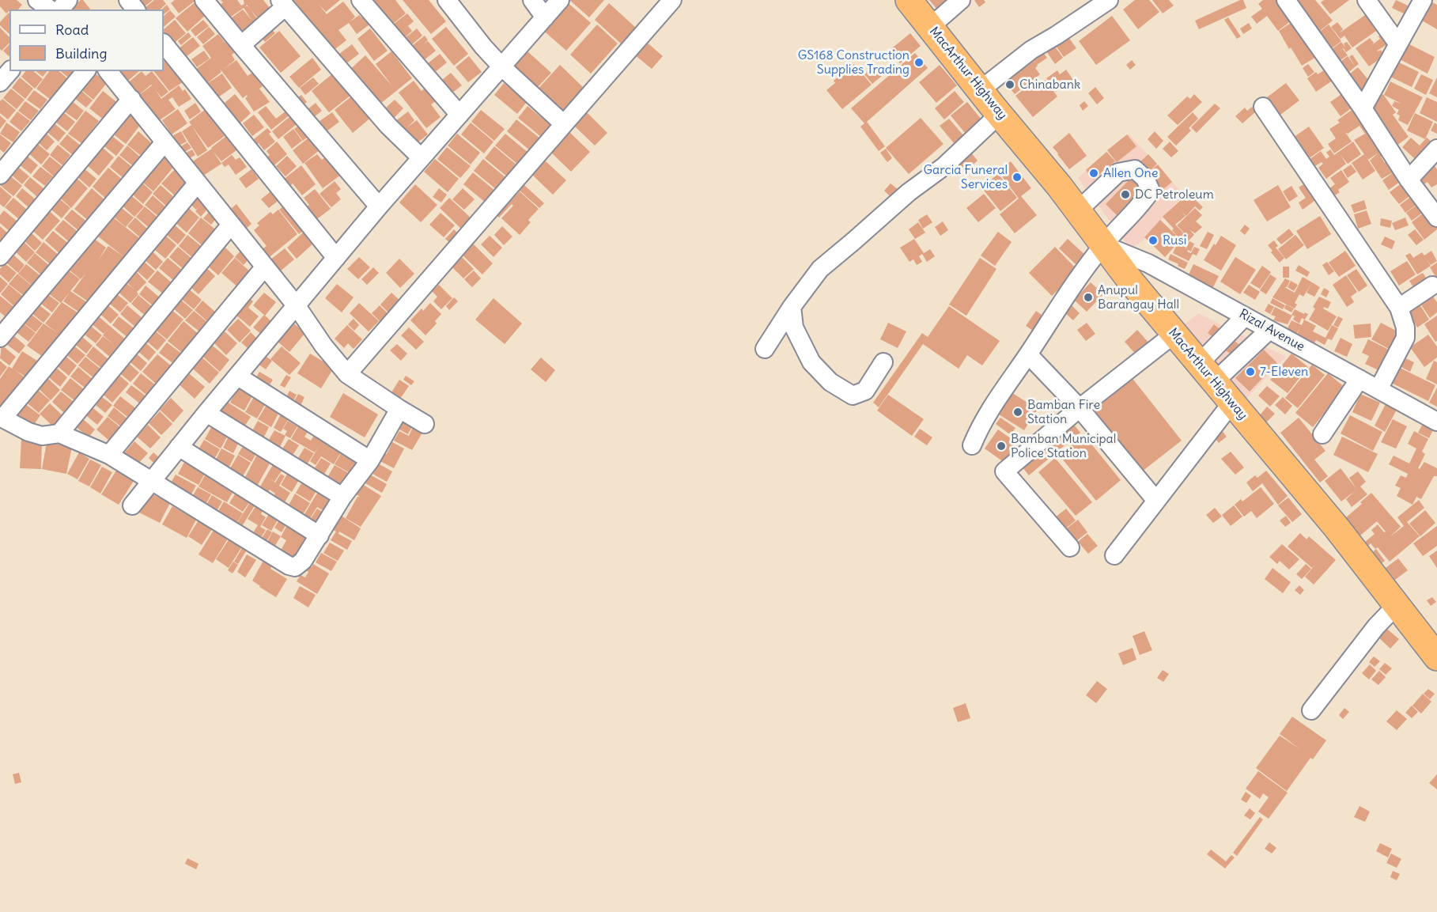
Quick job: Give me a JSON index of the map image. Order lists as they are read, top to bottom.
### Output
{
  "streets": {
    "highway": ["MacArthur Highway"],
    "street": ["Rizal Avenue"]
  },
  "crossings": [
    ["MacArthur Highway", "Rizal Avenue"]
  ],
  "places": [
    "GS168 Construction Supplies Trading",
    "Chinabank",
    "Allen One",
    "Garcia Funeral Services",
    "DC Petroleum",
    "Rusi",
    "Anupul Barangay Hall",
    "7-Eleven",
    "Bamban Fire Station",
    "Bamban Municipal Police Station"
  ],
  "legend": ["Road", "Building"]
}
